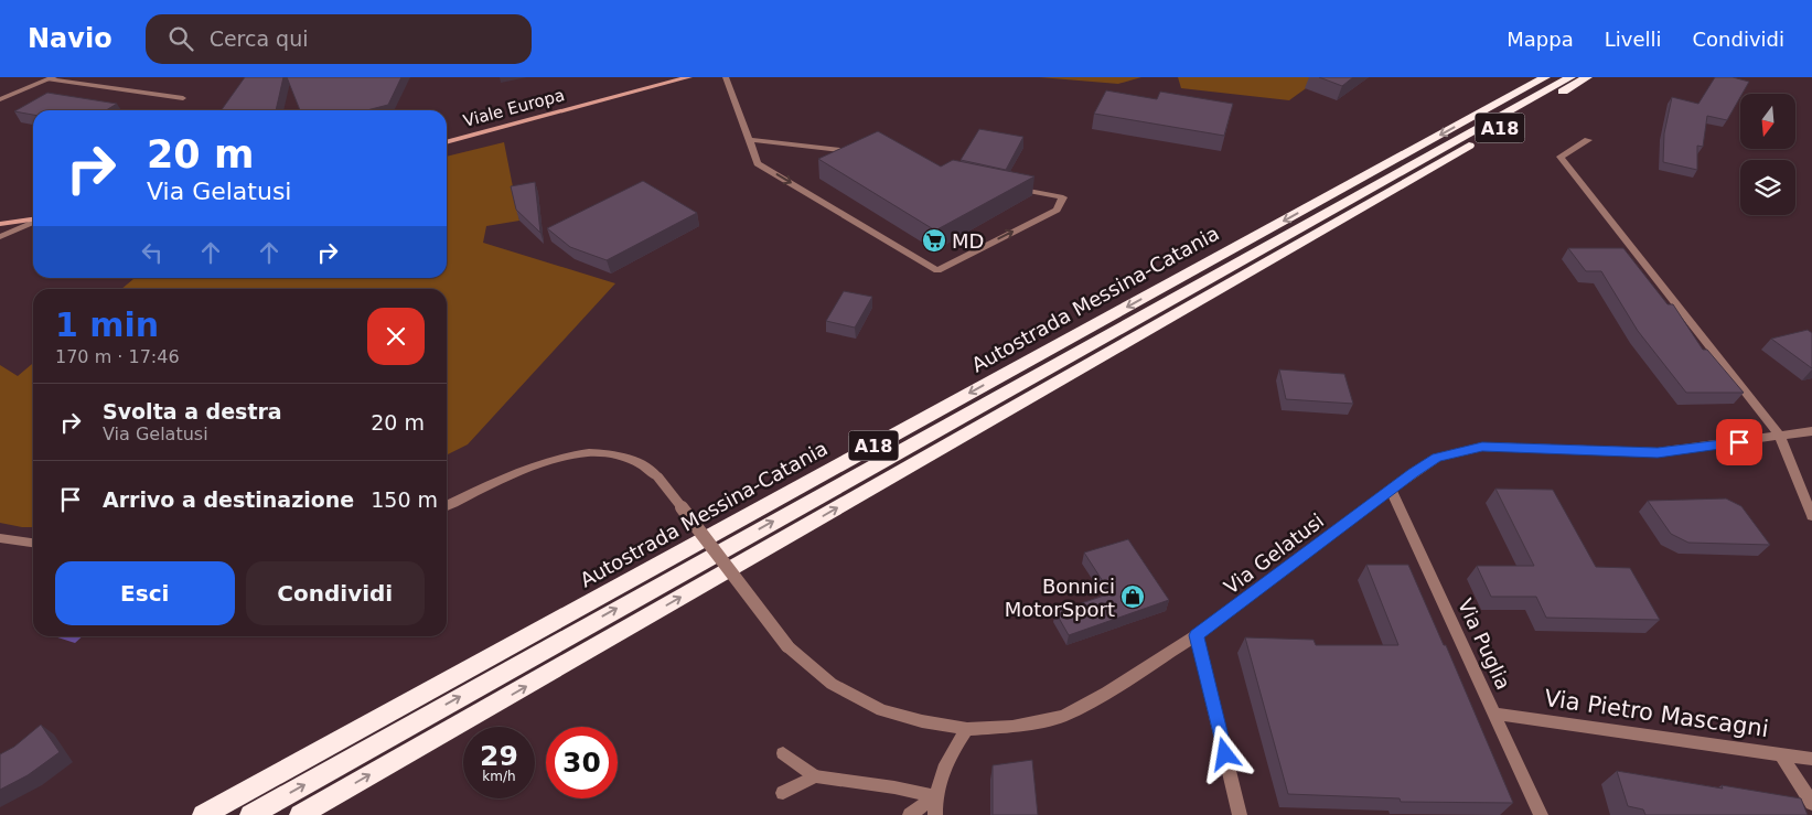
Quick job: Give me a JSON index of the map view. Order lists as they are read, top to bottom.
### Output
{
  "streets": {
    "highway": ["A18", "Autostrada Messina-Catania"],
    "main road": ["Viale Europa"],
    "street": ["Via Gelatusi", "Via Puglia", "Via Pietro Mascagni"]
  },
  "crossings": [
    ["Via Gelatusi", "Via Puglia"],
    ["Via Puglia", "Via Pietro Mascagni"]
  ],
  "places": {
    "supermarket": ["MD"],
    "shop": ["Bonnici MotorSport"]
  },
  "north": "bottom",
  "page": {
    "header": "Navio",
    "search": "Cerca qui",
    "nav": ["Mappa", "Livelli", "Condividi"],
    "turn": ["20 m", "Via Gelatusi"],
    "heading": ["1 min", "170 m · 17:46"],
    "list": [
      {
        "name": "Svolta a destra",
        "note": "Via Gelatusi",
        "value": "20 m"
      },
      {
        "name": "Arrivo a destinazione",
        "value": "150 m"
      }
    ],
    "buttons": ["Esci", "Condividi"],
    "speed": "29 km/h",
    "limit": "30"
  }
}
